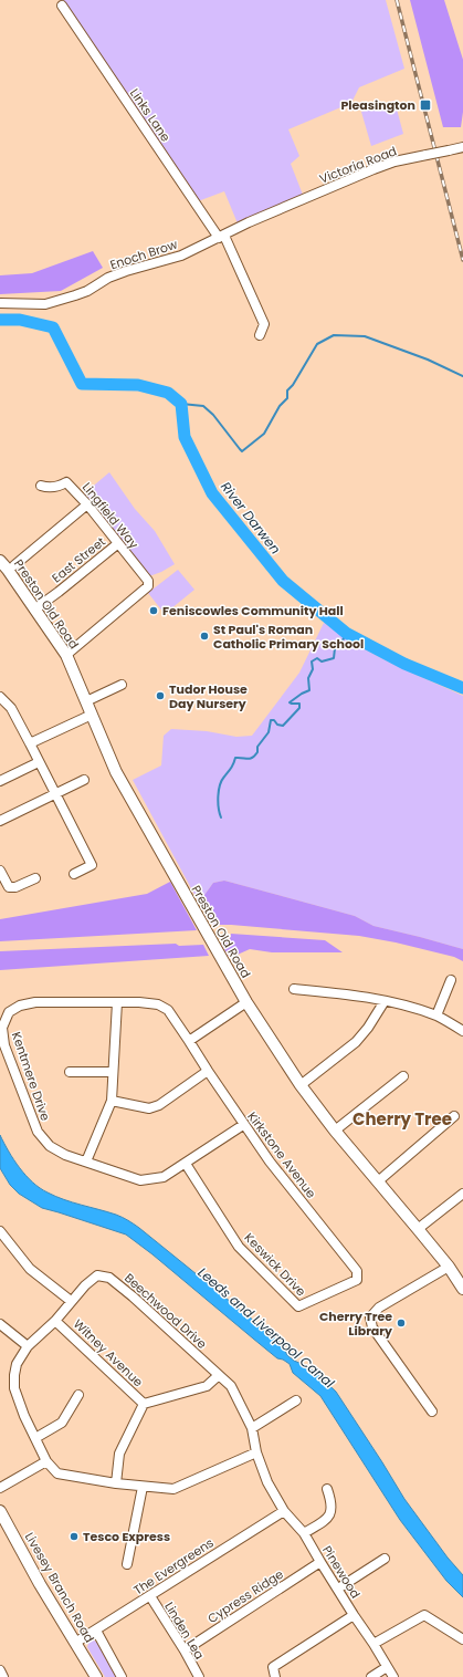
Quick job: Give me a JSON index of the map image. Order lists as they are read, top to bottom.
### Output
{
  "streets": {
    "main road": ["Preston Old Road", "Livesey Branch Road"],
    "street": [
      "Links Lane",
      "Victoria Road",
      "Enoch Brow",
      "Lingfield Way",
      "East Street",
      "Kentmere Drive",
      "Kirkstone Avenue",
      "Keswick Drive",
      "Beechwood Drive",
      "Witney Avenue",
      "The Evergreens",
      "Pinewood",
      "Cypress Ridge",
      "Linden Lea"
    ]
  },
  "crossings": [
    ["Links Lane", "Enoch Brow"],
    ["Victoria Road", "Enoch Brow"],
    ["Lingfield Way", "East Street"],
    ["Lingfield Way", "Preston Old Road"],
    ["East Street", "Preston Old Road"],
    ["Kentmere Drive", "Kirkstone Avenue"],
    ["Kentmere Drive", "Keswick Drive"],
    ["Kirkstone Avenue", "Keswick Drive"],
    ["Beechwood Drive", "Witney Avenue"],
    ["Beechwood Drive", "Pinewood"],
    ["The Evergreens", "Pinewood"],
    ["The Evergreens", "Livesey Branch Road"],
    ["The Evergreens", "Linden Lea"],
    ["Pinewood", "Cypress Ridge"],
    ["Cypress Ridge", "Linden Lea"]
  ],
  "districts": ["Cherry Tree"],
  "water": ["River Darwen", "Leeds and Liverpool Canal"],
  "places": {
    "transit": ["Pleasington"],
    "other": [
      "Feniscowles Community Hall",
      "St Paul's Roman Catholic Primary School",
      "Tudor House Day Nursery",
      "Cherry Tree Library",
      "Tesco Express"
    ]
  }
}
